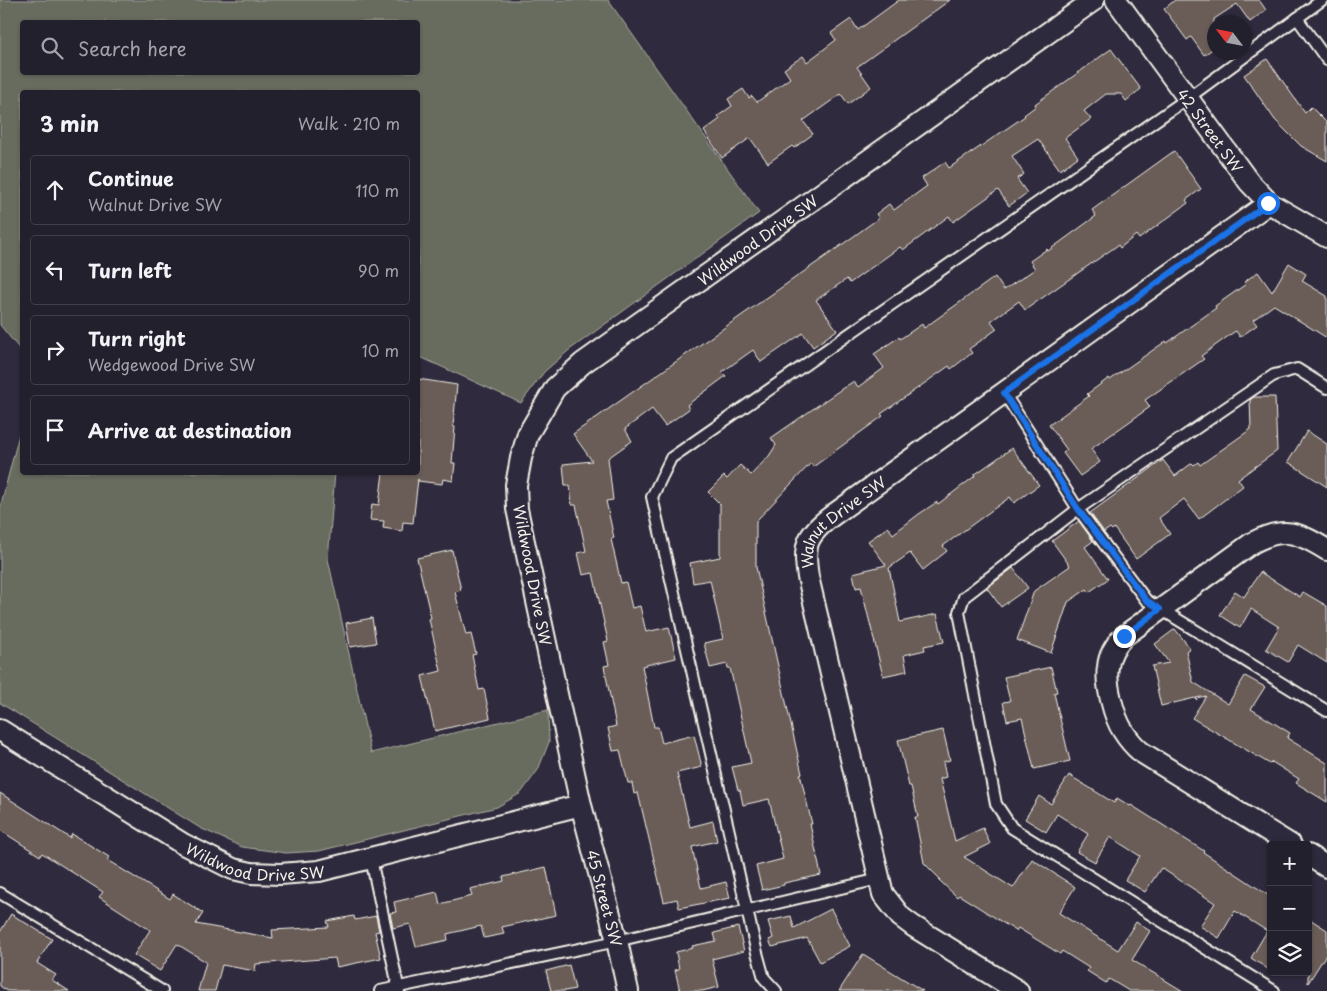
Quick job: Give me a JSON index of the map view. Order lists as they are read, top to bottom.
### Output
{
  "streets": {
    "street": [
      "42 Street SW",
      "Wildwood Drive SW",
      "Walnut Drive SW",
      "45 Street SW"
    ]
  },
  "crossings": [
    ["42 Street SW", "Walnut Drive SW"],
    ["Wildwood Drive SW", "45 Street SW"]
  ],
  "north": "top left",
  "page": {
    "search": "Search here",
    "heading": ["3 min", "Walk · 210 m"],
    "list": [
      ["Continue", "Walnut Drive SW", "110 m"],
      ["Turn left", "90 m"],
      ["Turn right", "Wedgewood Drive SW", "10 m"],
      "Arrive at destination"
    ],
    "map_buttons": ["+", "−"]
  }
}
